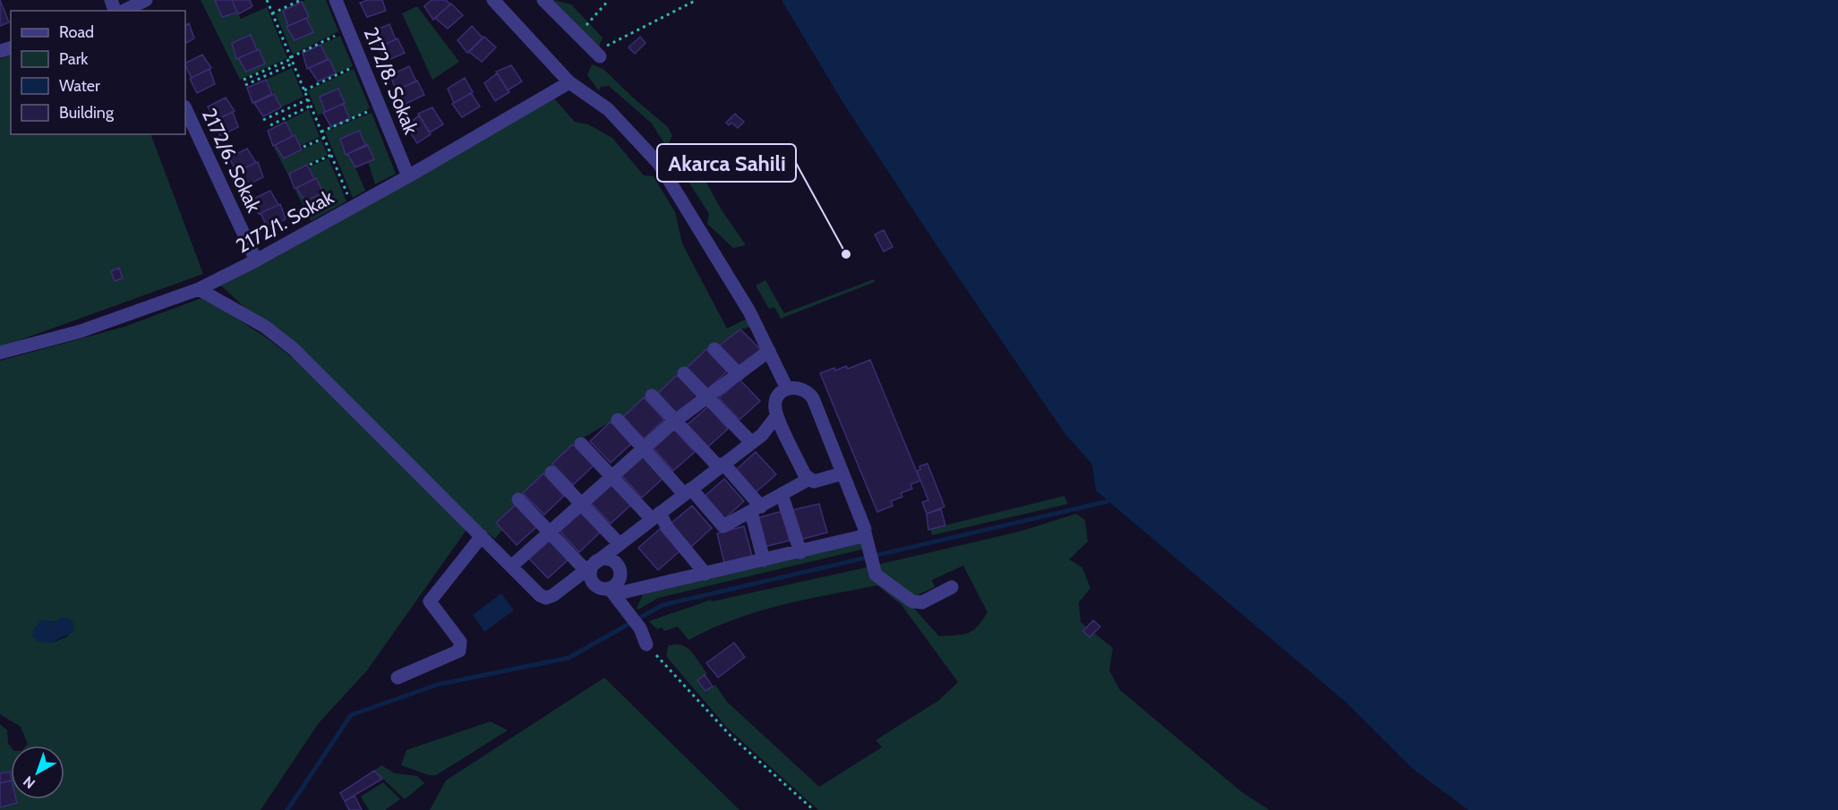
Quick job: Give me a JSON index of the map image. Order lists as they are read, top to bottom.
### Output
{
  "streets": {
    "street": ["2172/8. Sokak", "2172/6. Sokak", "2172/1. Sokak"]
  },
  "crossings": [
    ["2172/8. Sokak", "2172/1. Sokak"],
    ["2172/6. Sokak", "2172/1. Sokak"]
  ],
  "places": ["Akarca Sahili"],
  "legend": [
    "Road",
    "Park",
    "Water",
    "Building"
  ],
  "north": "bottom left"
}
